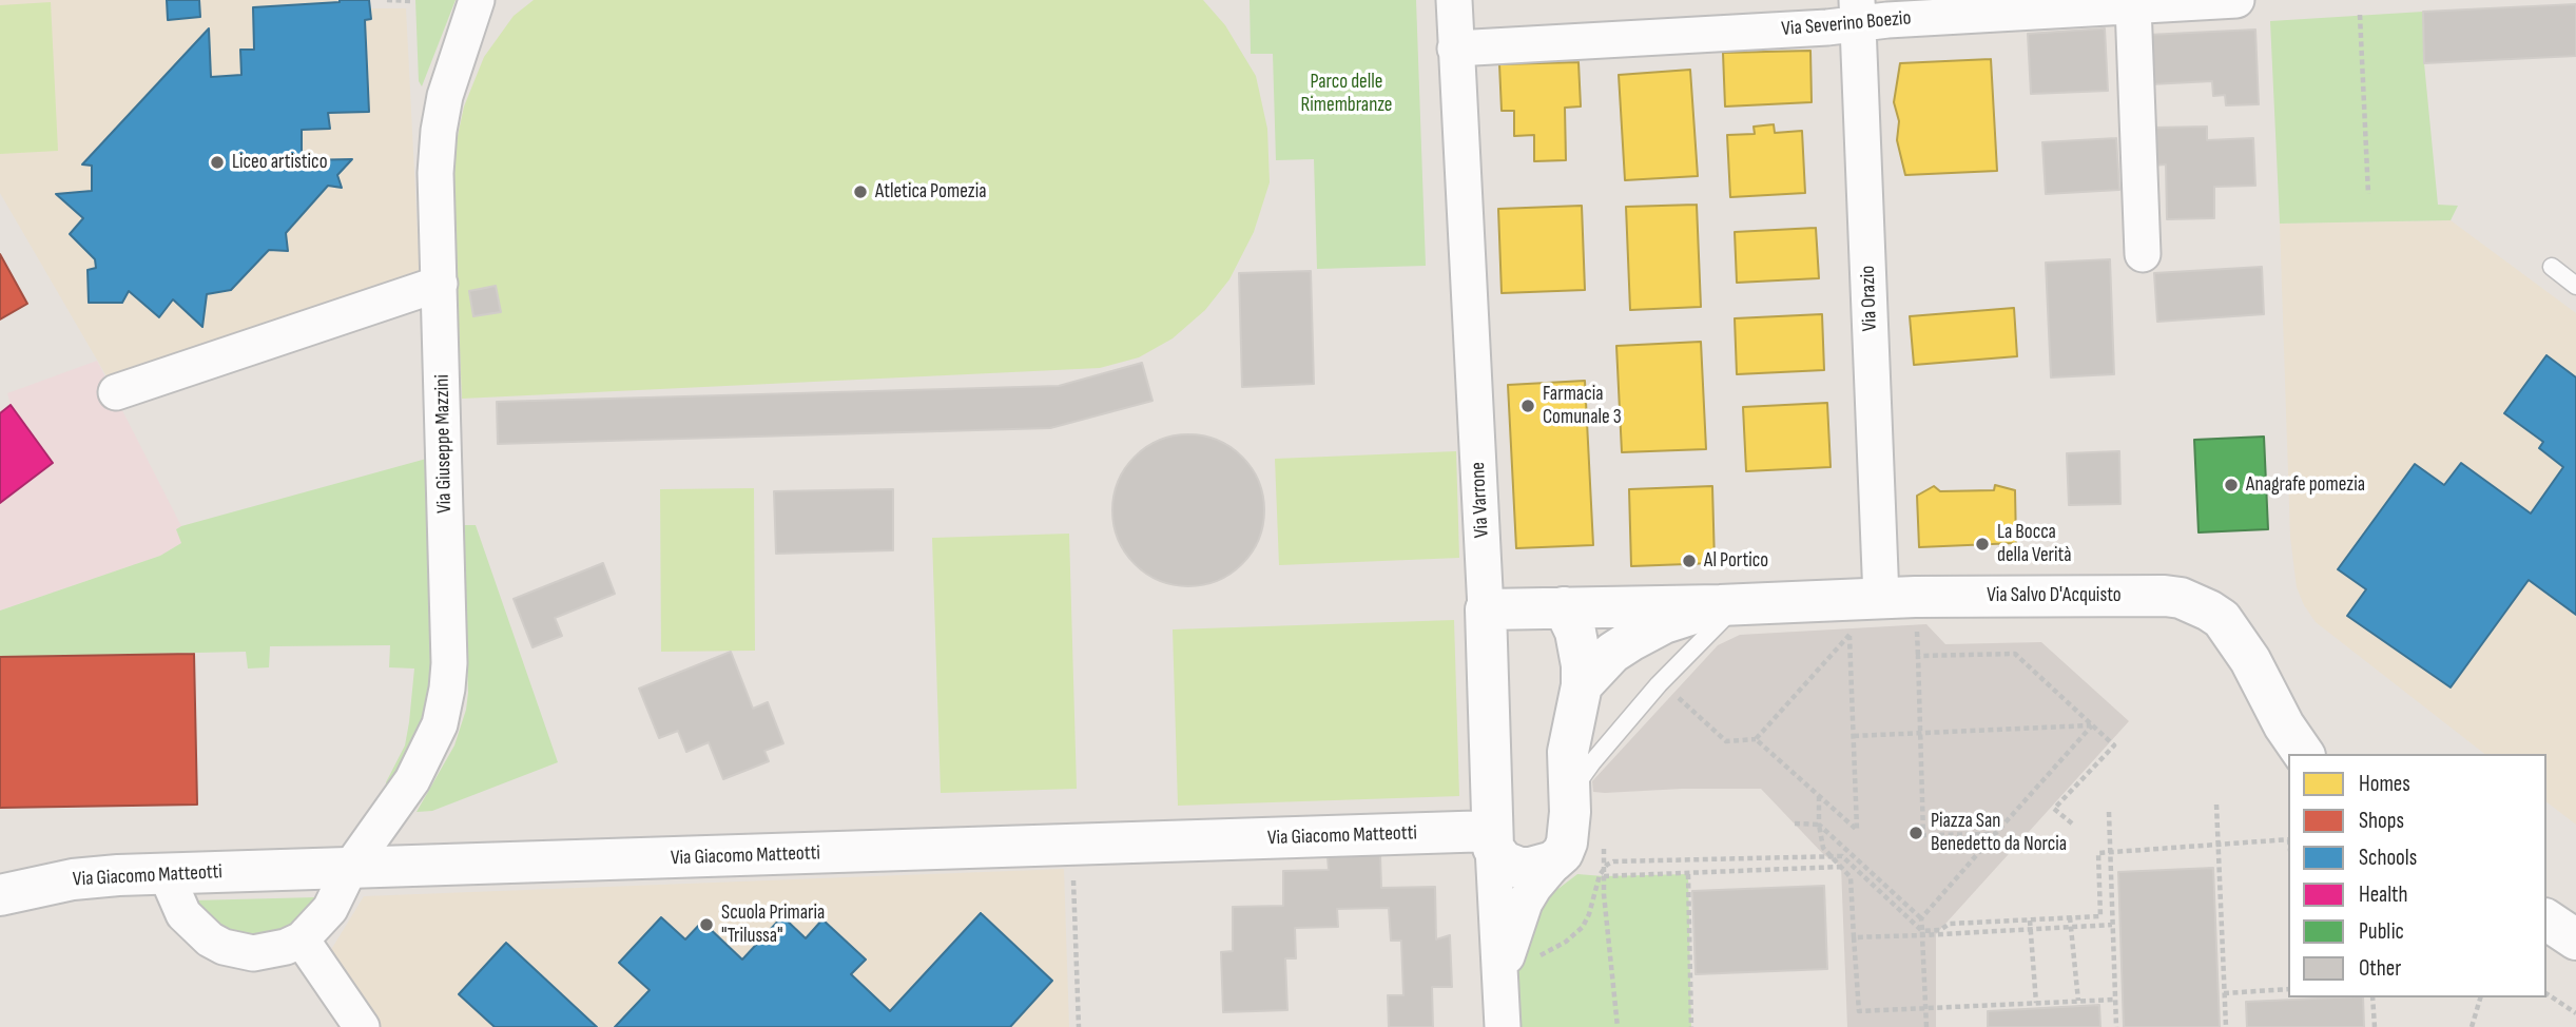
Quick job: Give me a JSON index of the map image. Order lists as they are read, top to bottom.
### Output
{
  "streets": {
    "street": [
      "Via Severino Boezio",
      "Via Orazio",
      "Via Giuseppe Mazzini",
      "Via Varrone",
      "Via Salvo D'Acquisto",
      "Via Giacomo Matteotti"
    ]
  },
  "crossings": [
    ["Via Severino Boezio", "Via Orazio"],
    ["Via Severino Boezio", "Via Varrone"],
    ["Via Orazio", "Via Salvo D'Acquisto"],
    ["Via Giuseppe Mazzini", "Via Giacomo Matteotti"],
    ["Via Varrone", "Via Salvo D'Acquisto"],
    ["Via Varrone", "Via Giacomo Matteotti"]
  ],
  "parks": ["Parco delle Rimembranze"],
  "places": [
    "Liceo artistico",
    "Atletica Pomezia",
    "Farmacia Comunale 3",
    "Anagrafe pomezia",
    "La Bocca della Verità",
    "Al Portico",
    "Piazza San Benedetto da Norcia",
    "Scuola Primaria \"Trilussa\""
  ],
  "legend": [
    "Homes",
    "Shops",
    "Schools",
    "Health",
    "Public",
    "Other"
  ]
}
